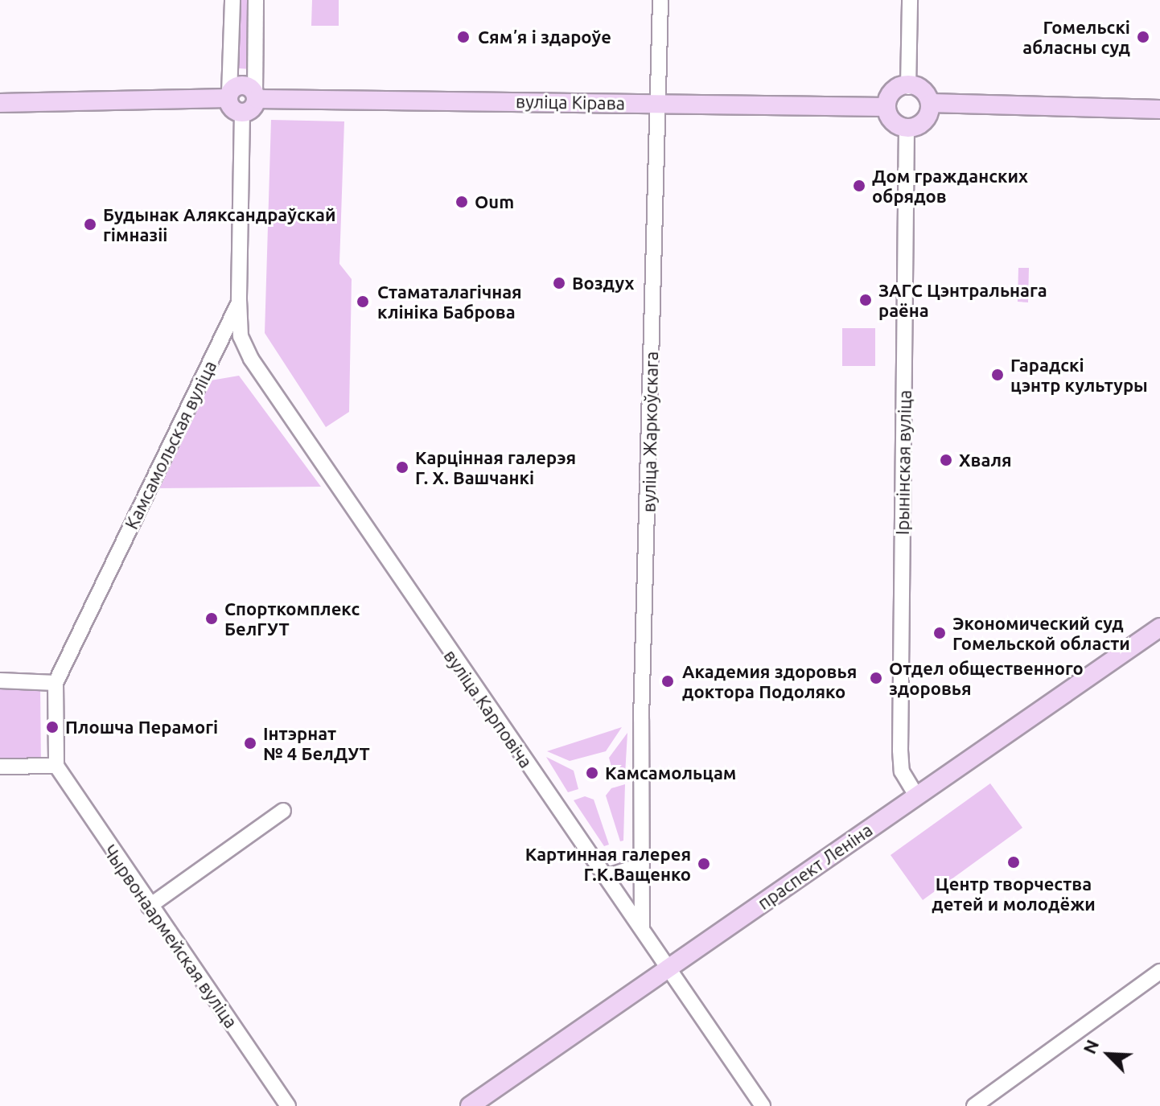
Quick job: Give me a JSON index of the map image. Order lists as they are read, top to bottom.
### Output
{
  "streets": {
    "main road": ["вуліца Кірава", "праспект Леніна"],
    "street": [
      "вуліца Жаркоўскага",
      "Камсамольская вуліца",
      "Ірынінская вуліца",
      "вуліца Карповіча",
      "Чырвонаармейская вуліца"
    ]
  },
  "crossings": [
    ["вуліца Кірава", "вуліца Жаркоўскага"],
    ["вуліца Кірава", "Камсамольская вуліца"],
    ["вуліца Кірава", "Ірынінская вуліца"],
    ["вуліца Жаркоўскага", "вуліца Карповіча"],
    ["Камсамольская вуліца", "вуліца Карповіча"],
    ["Камсамольская вуліца", "Чырвонаармейская вуліца"],
    ["Ірынінская вуліца", "праспект Леніна"],
    ["вуліца Карповіча", "праспект Леніна"]
  ],
  "places": [
    "Сямʼя і здароўе",
    "Гомельскі абласны суд",
    "Дом гражданских обрядов",
    "Oum",
    "Будынак Аляксандраўскай гімназіі",
    "Воздух",
    "ЗАГС Цэнтральнага раёна",
    "Стаматалагічная клініка Баброва",
    "Гарадскі цэнтр культуры",
    "Хваля",
    "Карцінная галерэя Г. Х. Вашчанкі",
    "Спорткомплекс БелГУТ",
    "Экономический суд Гомельской области",
    "Отдел общественного здоровья",
    "Академия здоровья доктора Подоляко",
    "Плошча Перамогі",
    "Інтэрнат № 4 БелДУТ",
    "Камсамольцам",
    "Центр творчества детей и молодёжи",
    "Картинная галерея Г.К.Ващенко"
  ],
  "north": "top left"
}
